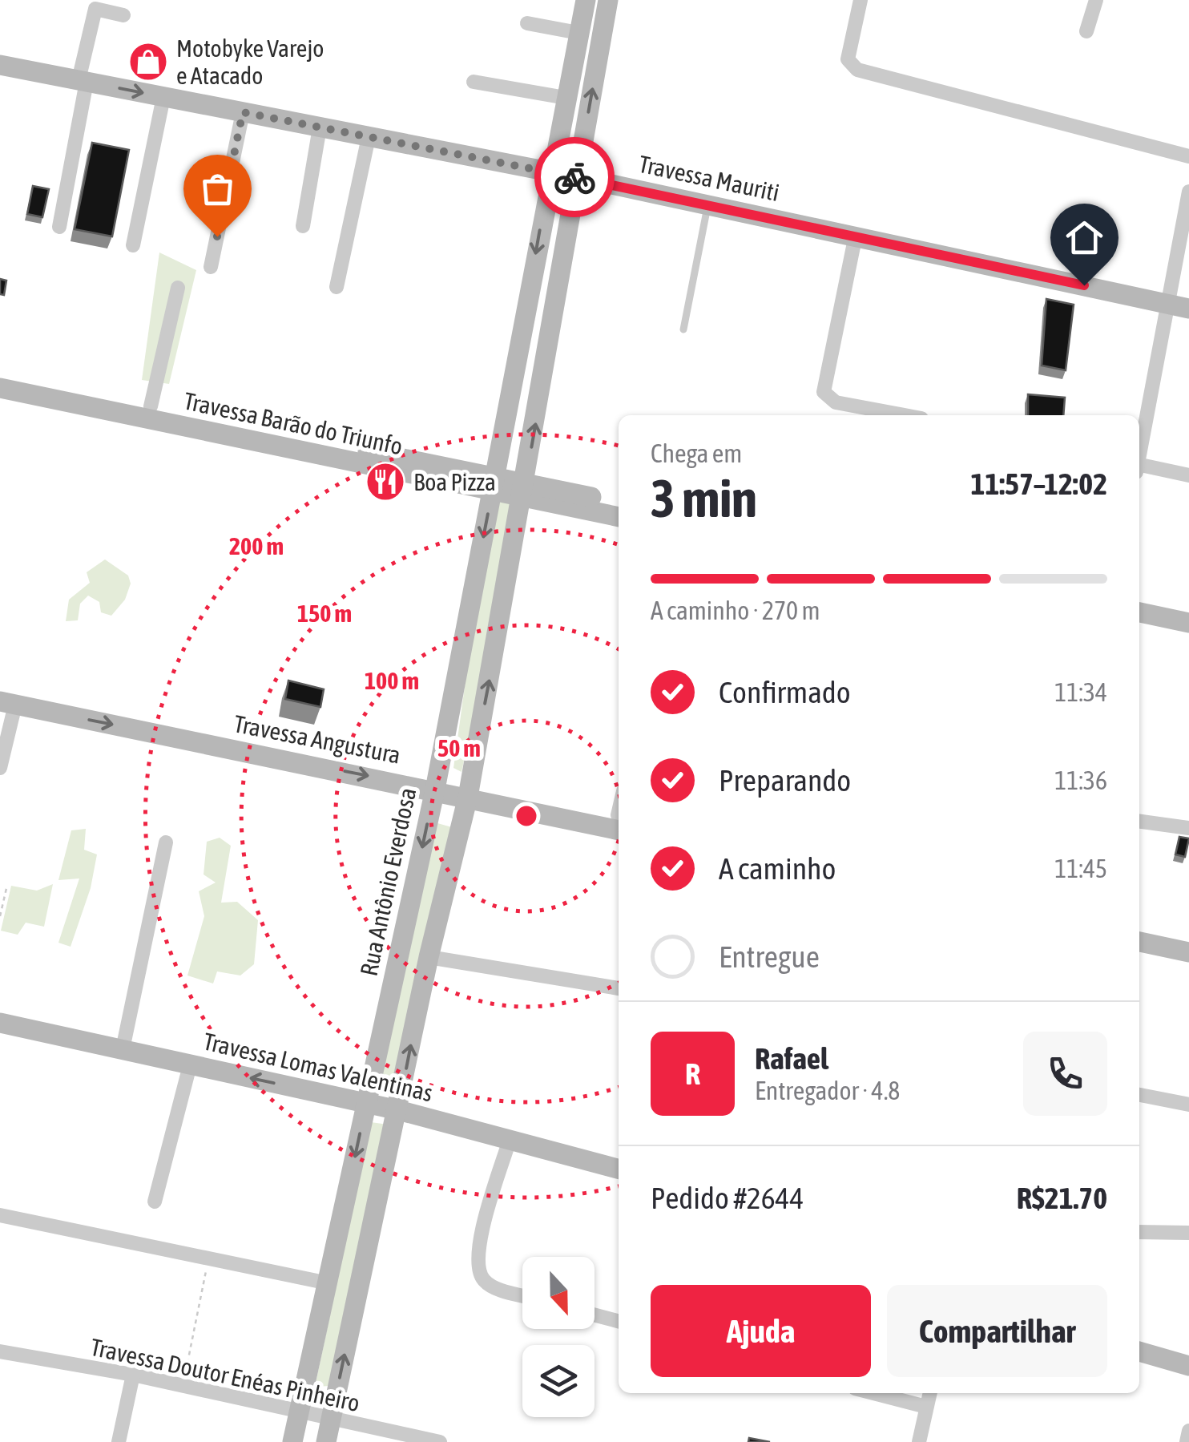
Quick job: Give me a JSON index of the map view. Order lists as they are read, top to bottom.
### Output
{
  "streets": {
    "street": [
      "Travessa Mauriti",
      "Travessa Barão do Triunfo",
      "Travessa Angustura",
      "Rua Antônio Everdosa",
      "Travessa Lomas Valentinas",
      "Travessa Doutor Enéas Pinheiro"
    ]
  },
  "crossings": [
    ["Travessa Mauriti", "Rua Antônio Everdosa"],
    ["Travessa Barão do Triunfo", "Rua Antônio Everdosa"],
    ["Travessa Angustura", "Rua Antônio Everdosa"],
    ["Rua Antônio Everdosa", "Travessa Lomas Valentinas"],
    ["Rua Antônio Everdosa", "Travessa Doutor Enéas Pinheiro"]
  ],
  "one_way": ["Travessa Angustura"],
  "places": {
    "shop": ["Motobyke Varejo e Atacado"],
    "restaurant": ["Boa Pizza"]
  },
  "north": "bottom",
  "page": {
    "heading": ["3 min", "Chega em", "11:57–12:02"],
    "panel": [
      "Rafael",
      "Entregador · 4.8",
      "Pedido #2644",
      "R$21.70"
    ],
    "bar": "A caminho · 270 m",
    "list": [
      ["Confirmado", "11:34"],
      ["Preparando", "11:36"],
      ["A caminho", "11:45"],
      "Entregue"
    ],
    "round": "R",
    "buttons": ["Ajuda", "Compartilhar"]
  },
  "rings": [
    "200 m",
    "150 m",
    "100 m",
    "50 m"
  ]
}
